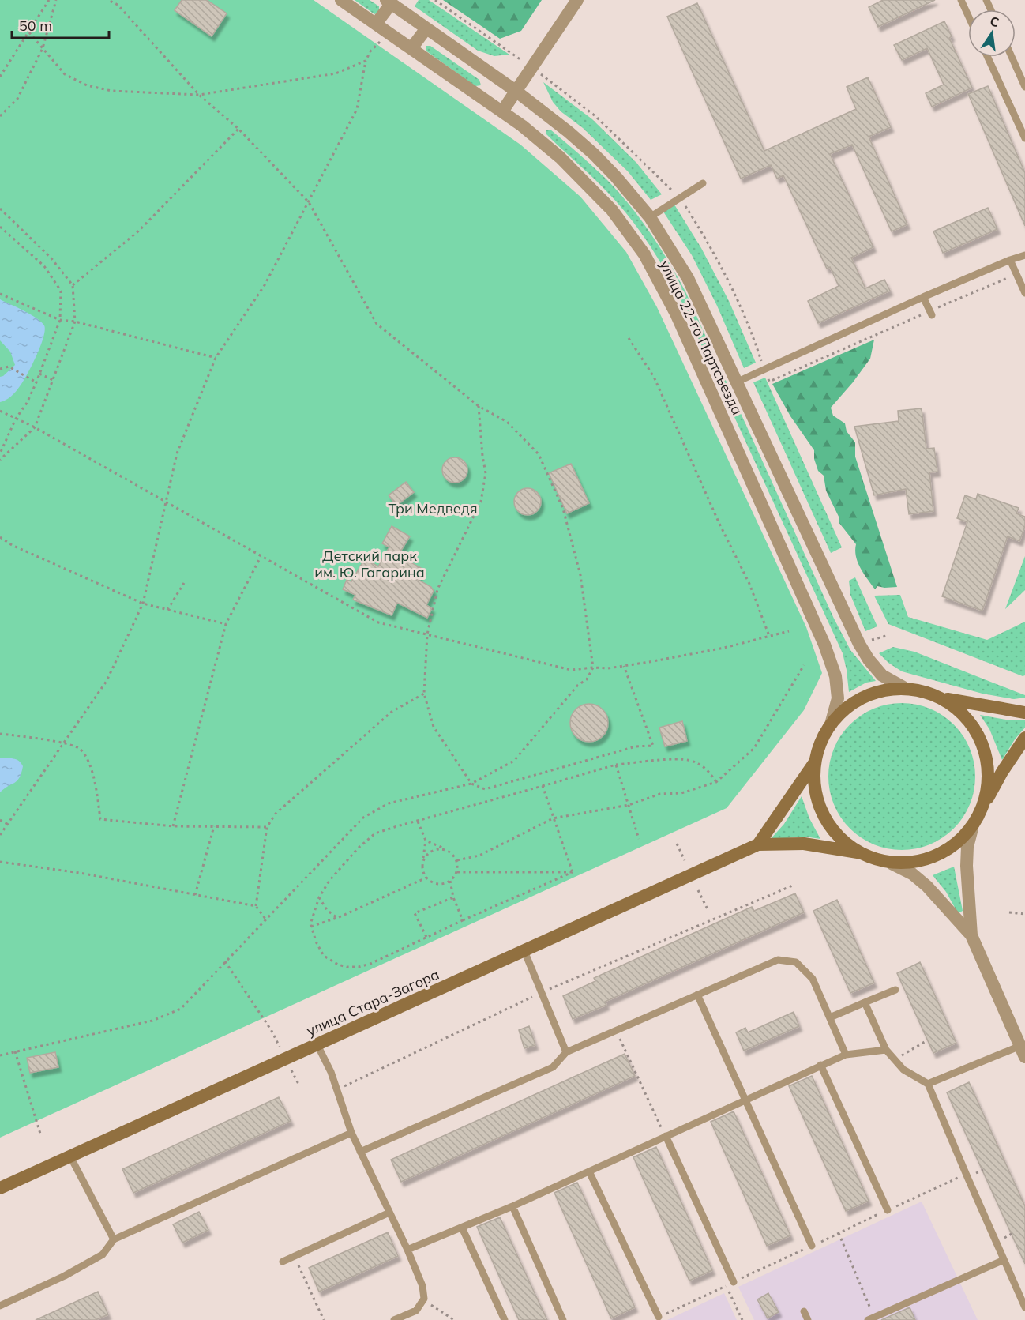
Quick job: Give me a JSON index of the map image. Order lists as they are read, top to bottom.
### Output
{
  "streets": {
    "main road": ["улица Стара-Загора"],
    "street": ["улица 22-го Партсъезда"]
  },
  "parks": ["Три Медведя", "Детский парк им. Ю. Гагарина"],
  "scale_bar": "50 m",
  "north": "top"
}
